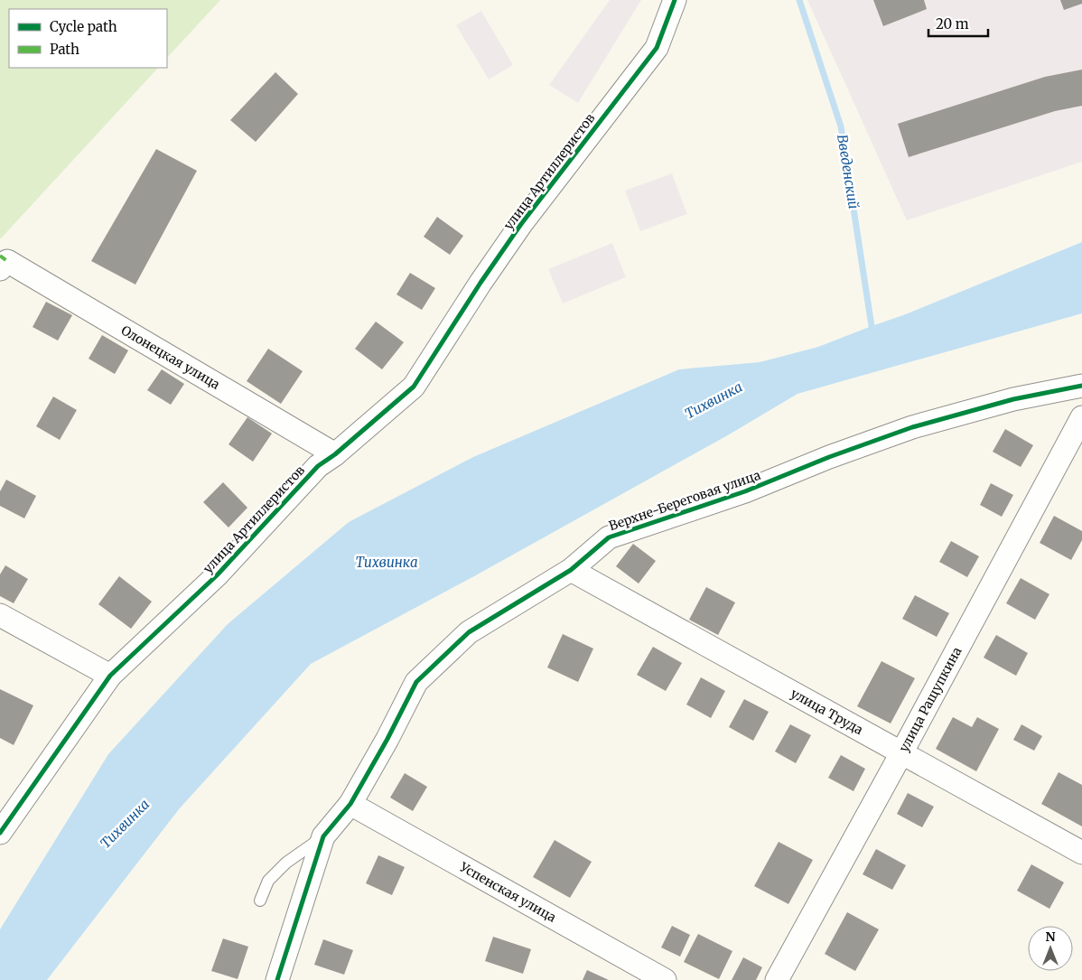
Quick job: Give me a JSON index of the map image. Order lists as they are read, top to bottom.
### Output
{
  "streets": {
    "street": [
      "улица Артиллеристов",
      "Олонецкая улица",
      "Верхне-Береговая улица",
      "улица Ращупкина",
      "улица Труда",
      "Успенская улица"
    ]
  },
  "crossings": [
    ["улица Артиллеристов", "Олонецкая улица"],
    ["Верхне-Береговая улица", "улица Труда"],
    ["Верхне-Береговая улица", "Успенская улица"],
    ["улица Ращупкина", "улица Труда"]
  ],
  "water": ["Введенский", "Тихвинка"],
  "legend": ["Cycle path", "Path"],
  "scale_bar": "20 m",
  "north": "top"
}
